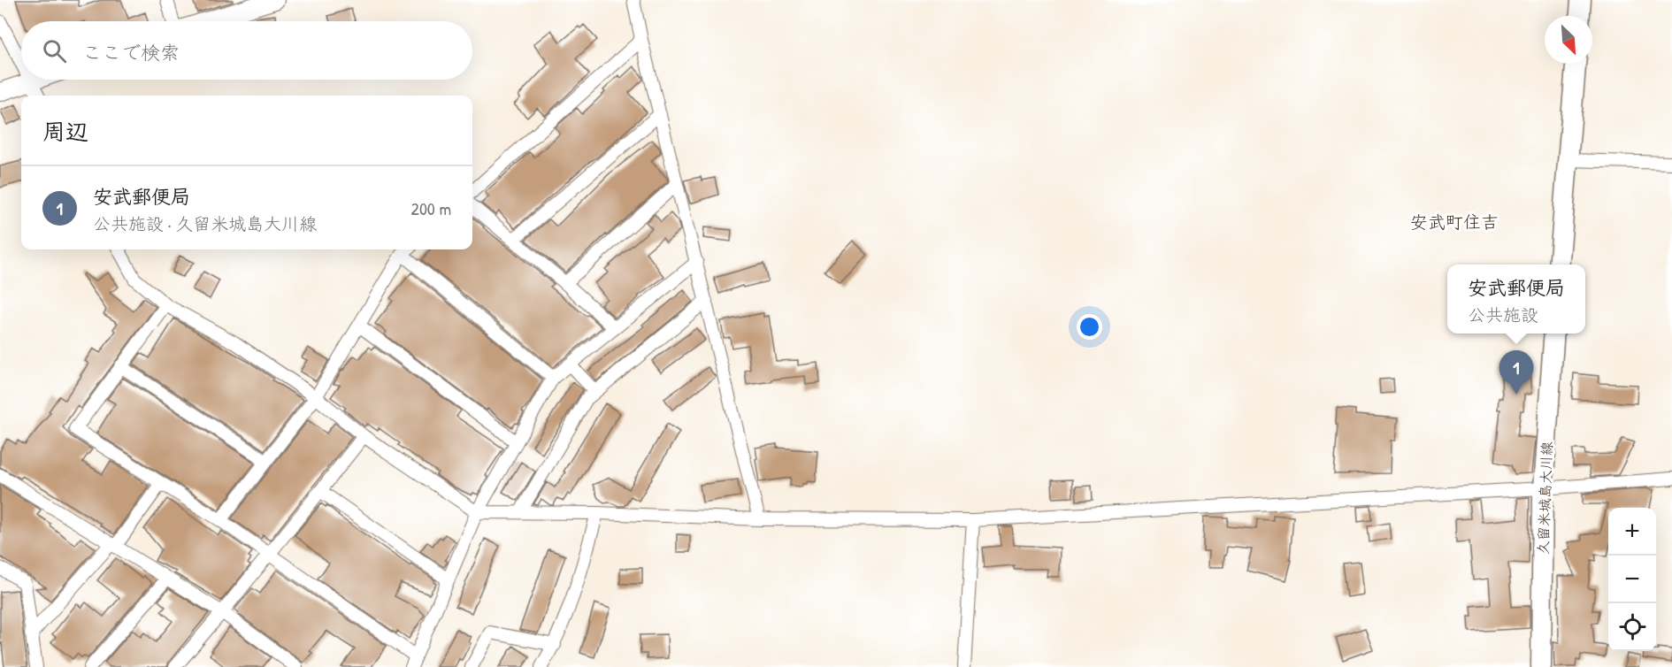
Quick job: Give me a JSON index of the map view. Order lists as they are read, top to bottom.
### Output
{
  "streets": {
    "main road": ["久留米城島大川線"]
  },
  "districts": ["安武町住吉"],
  "north": "bottom right",
  "page": {
    "search": "ここで検索",
    "heading": "周辺",
    "list": [
      {
        "mark": "1",
        "name": "安武郵便局",
        "note": "公共施設 · 久留米城島大川線",
        "value": "200 m"
      }
    ],
    "popup": ["安武郵便局", "公共施設"],
    "pins": "1",
    "map_buttons": ["+", "−"]
  }
}
